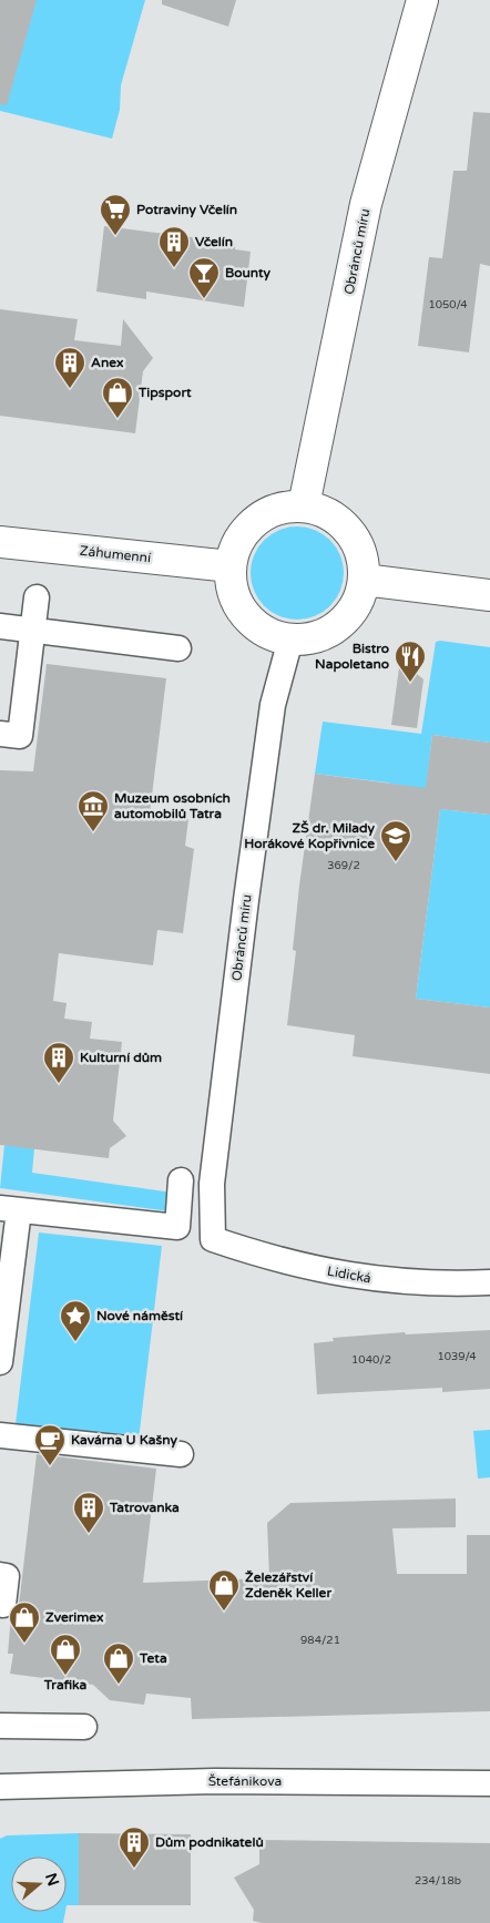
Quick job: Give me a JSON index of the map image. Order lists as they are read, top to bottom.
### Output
{
  "streets": {
    "main road": ["Obránců míru", "Záhumenní"],
    "street": ["Lidická", "Štefánikova"]
  },
  "crossings": [
    ["Obránců míru", "Záhumenní"],
    ["Obránců míru", "Lidická"]
  ],
  "places": {
    "supermarket": ["Potraviny Včelín"],
    "building": [
      "Včelín",
      "Anex",
      "Kulturní dům",
      "Tatrovanka",
      "Dům podnikatelů"
    ],
    "bar": ["Bounty"],
    "shop": [
      "Tipsport",
      "Železářství Zdeněk Keller",
      "Zverimex",
      "Trafika",
      "Teta"
    ],
    "restaurant": ["Bistro Napoletano"],
    "museum": ["Muzeum osobních automobilů Tatra"],
    "school or university": ["ZŠ dr. Milady Horákové Kopřivnice"],
    "place": ["Nové náměstí"],
    "cafe": ["Kavárna U Kašny"]
  },
  "house_numbers": [
    "1050/4",
    "369/2",
    "1039/4",
    "1040/2",
    "984/21",
    "234/18b"
  ],
  "north": "right"
}
